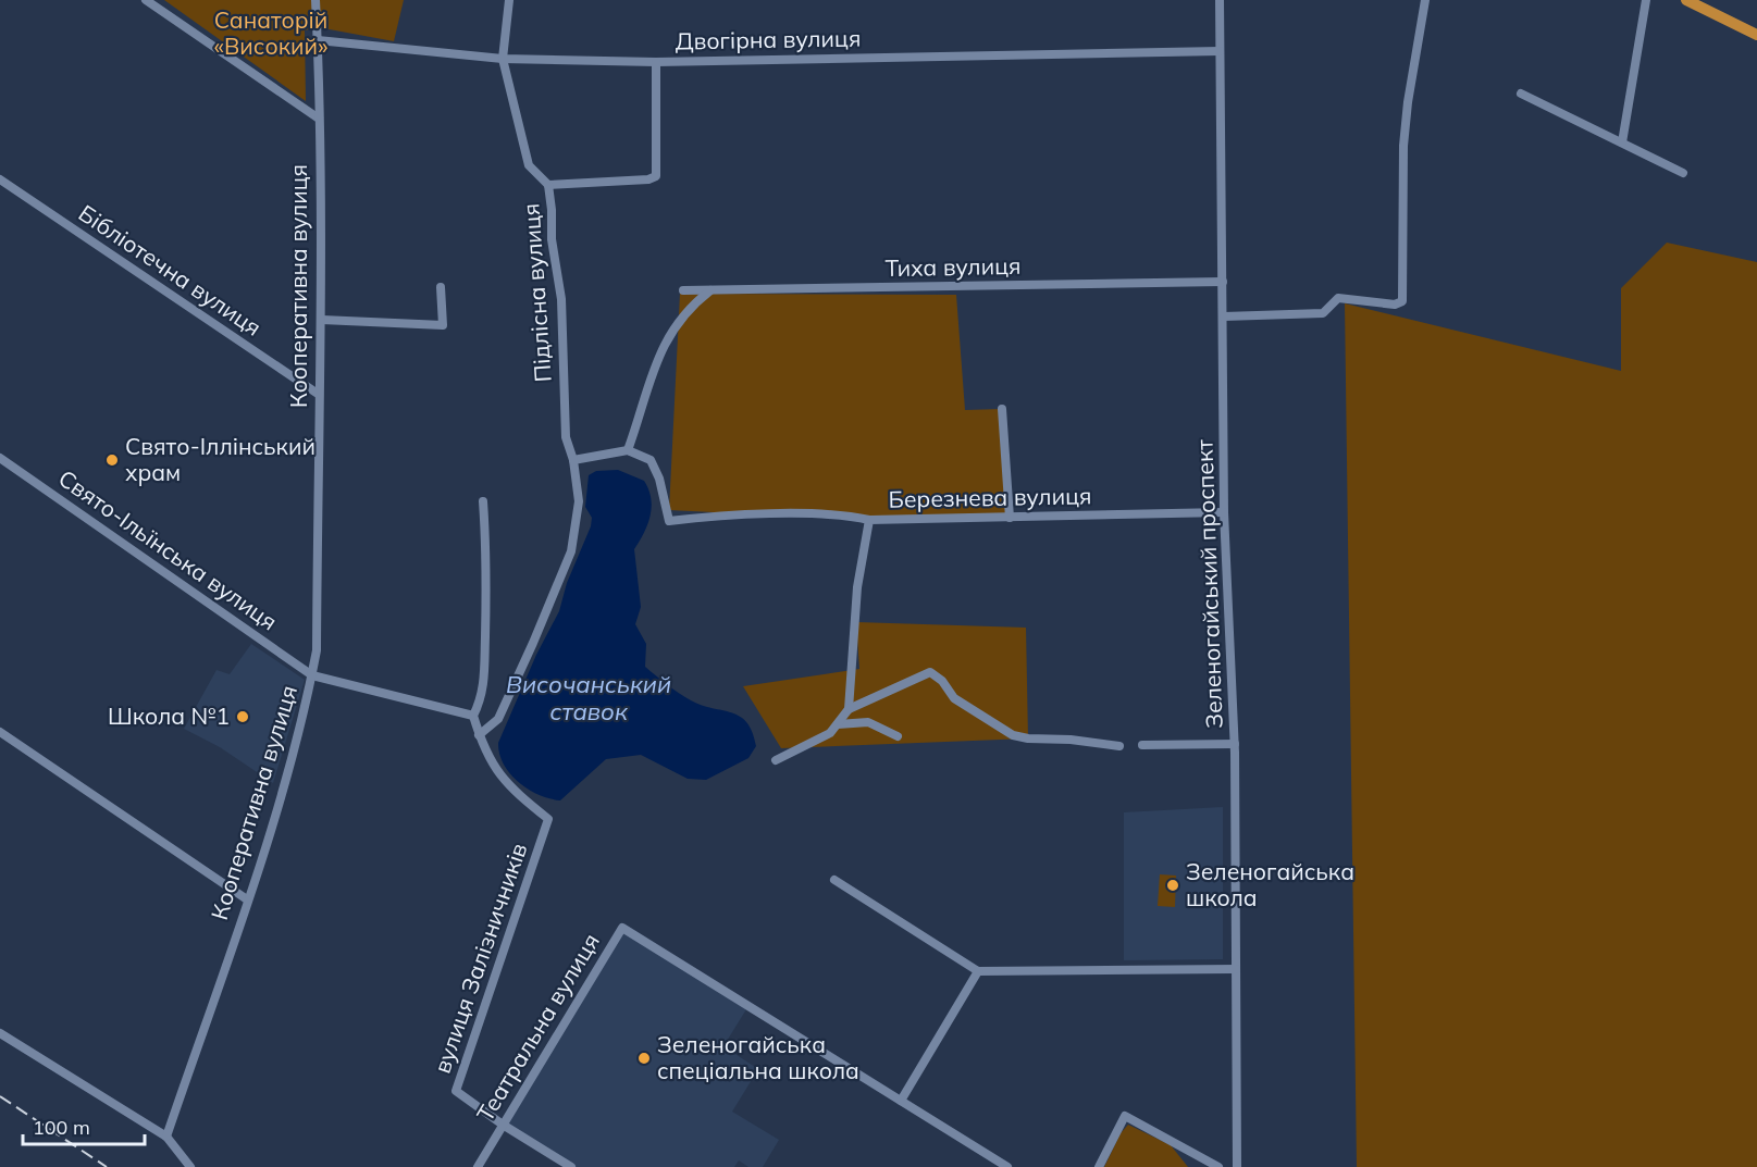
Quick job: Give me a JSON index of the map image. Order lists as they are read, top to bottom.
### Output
{
  "streets": {
    "street": [
      "Двогірна вулиця",
      "Тиха вулиця",
      "Бібліотечна вулиця",
      "Кооперативна вулиця",
      "Підлісна вулиця",
      "Березнева вулиця",
      "Свято-Ільїнська вулиця",
      "Зеленогайський проспект",
      "вулиця Залізничників",
      "Театральна вулиця"
    ]
  },
  "crossings": [
    ["Двогірна вулиця", "Кооперативна вулиця"],
    ["Двогірна вулиця", "Підлісна вулиця"],
    ["Двогірна вулиця", "Зеленогайський проспект"],
    ["Тиха вулиця", "Зеленогайський проспект"],
    ["Бібліотечна вулиця", "Кооперативна вулиця"],
    ["Кооперативна вулиця", "Свято-Ільїнська вулиця"],
    ["Підлісна вулиця", "вулиця Залізничників"],
    ["Березнева вулиця", "Зеленогайський проспект"],
    ["вулиця Залізничників", "Театральна вулиця"]
  ],
  "water": ["Височанський ставок"],
  "parks": ["Санаторій «Високий»"],
  "places": [
    "Свято-Іллінський храм",
    "Школа №1",
    "Зеленогайська школа",
    "Зеленогайська спеціальна школа"
  ],
  "scale_bar": "100 m"
}
